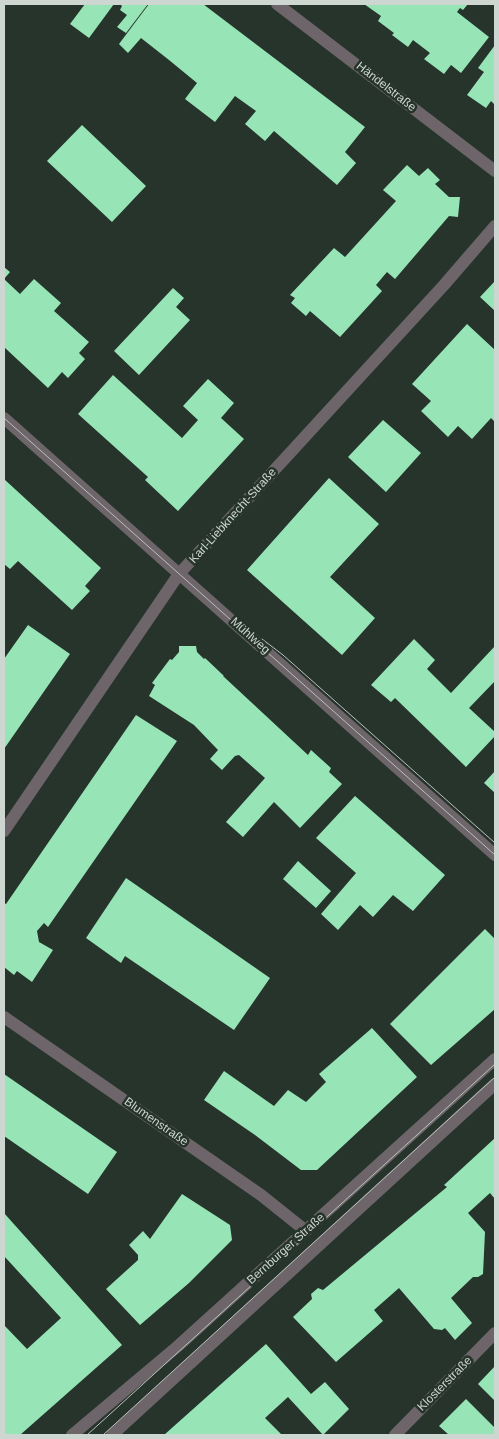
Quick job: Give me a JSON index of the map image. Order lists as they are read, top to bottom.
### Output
{
  "streets": {
    "street": [
      "Händelstraße",
      "Karl-Liebknecht-Straße",
      "Mühlweg",
      "Blumenstraße",
      "Bernburger Straße",
      "Klosterstraße"
    ]
  },
  "crossings": [
    ["Karl-Liebknecht-Straße", "Mühlweg"],
    ["Blumenstraße", "Bernburger Straße"]
  ]
}
